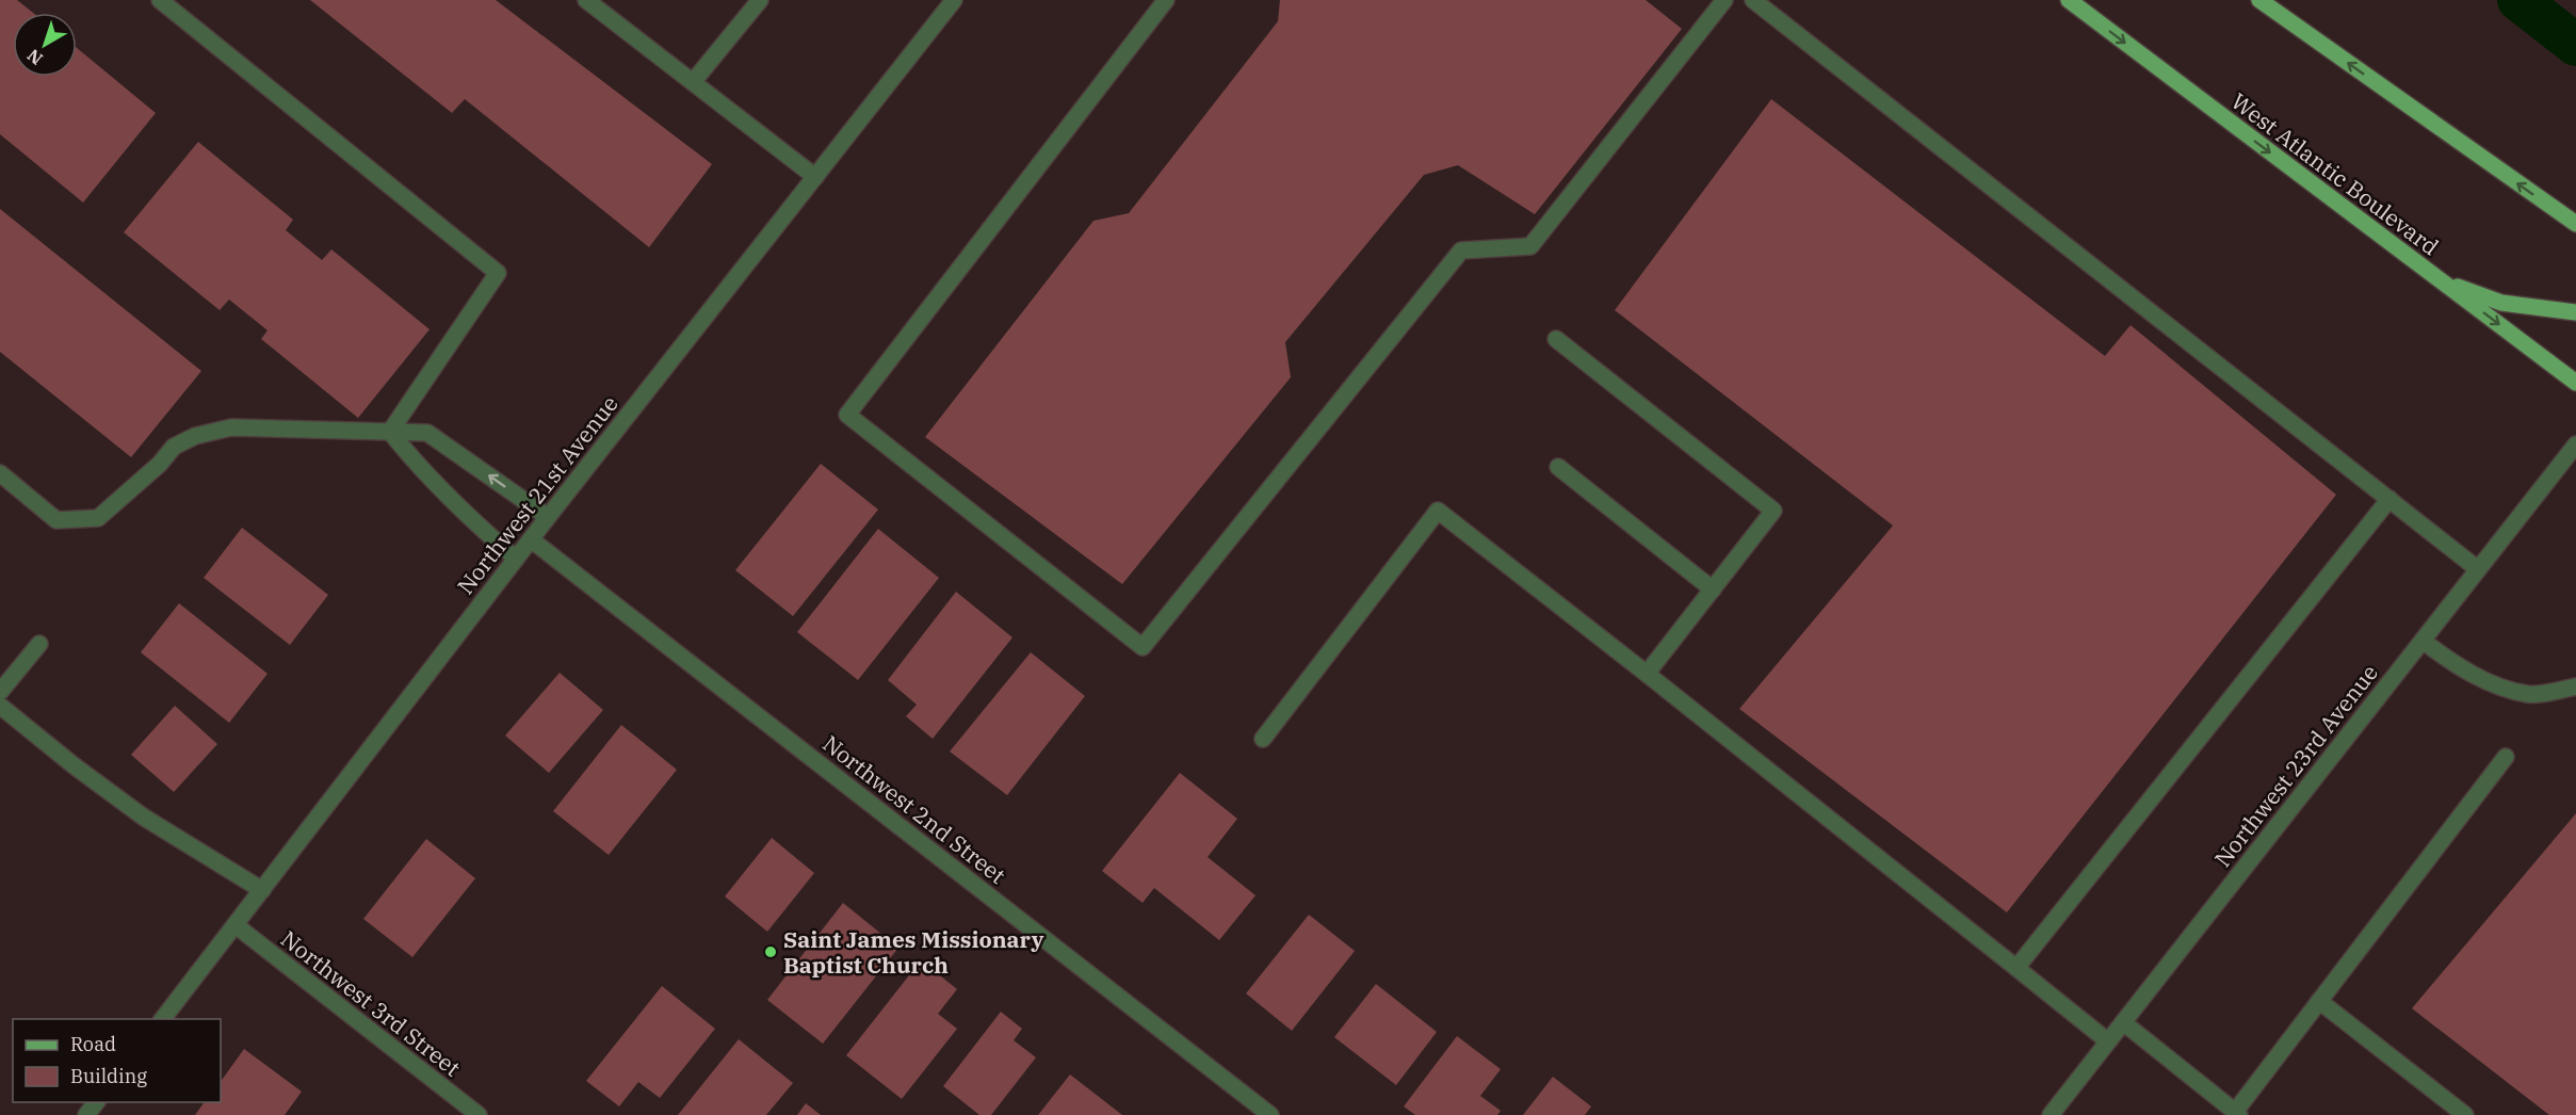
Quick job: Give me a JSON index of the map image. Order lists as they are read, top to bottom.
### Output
{
  "streets": {
    "main road": ["West Atlantic Boulevard"],
    "street": [
      "Northwest 21st Avenue",
      "Northwest 23rd Avenue",
      "Northwest 2nd Street",
      "Northwest 3rd Street"
    ]
  },
  "crossings": [
    ["Northwest 21st Avenue", "Northwest 2nd Street"],
    ["Northwest 21st Avenue", "Northwest 3rd Street"]
  ],
  "places": ["Saint James Missionary Baptist Church"],
  "legend": ["Road", "Building"],
  "north": "bottom left"
}
